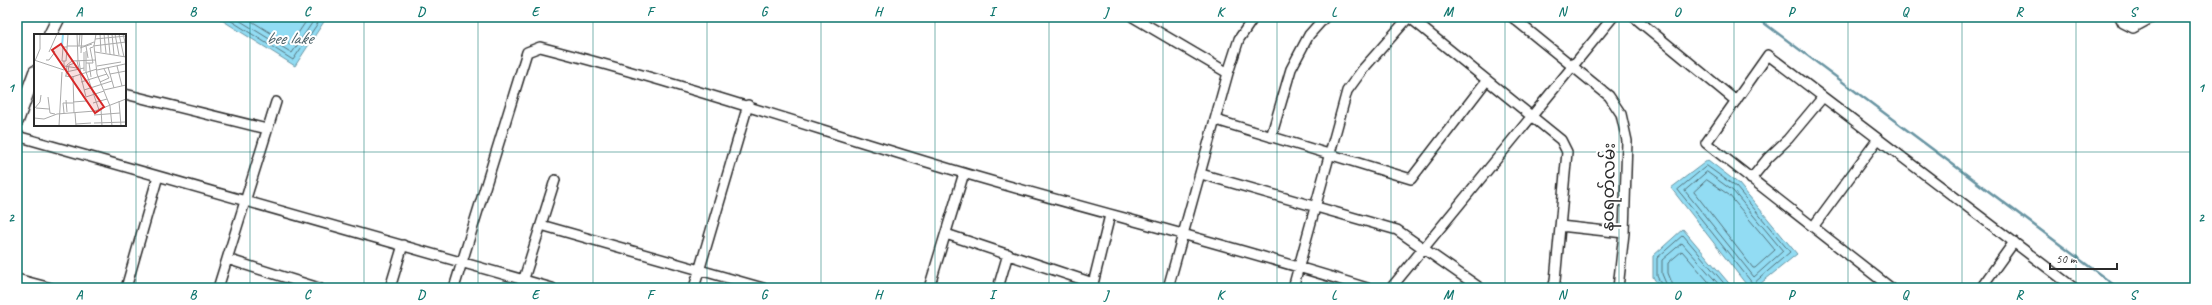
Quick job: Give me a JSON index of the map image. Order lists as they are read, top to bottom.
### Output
{
  "streets": {
    "street": ["နဝရတ်လမ်း"]
  },
  "water": ["bee lake"],
  "scale_bar": "50 m",
  "grid": {
    "columns": [
      "A",
      "B",
      "C",
      "D",
      "E",
      "F",
      "G",
      "H",
      "I",
      "J",
      "K",
      "L",
      "M",
      "N",
      "O",
      "P",
      "Q",
      "R",
      "S"
    ],
    "rows": ["1", "2"]
  }
}
